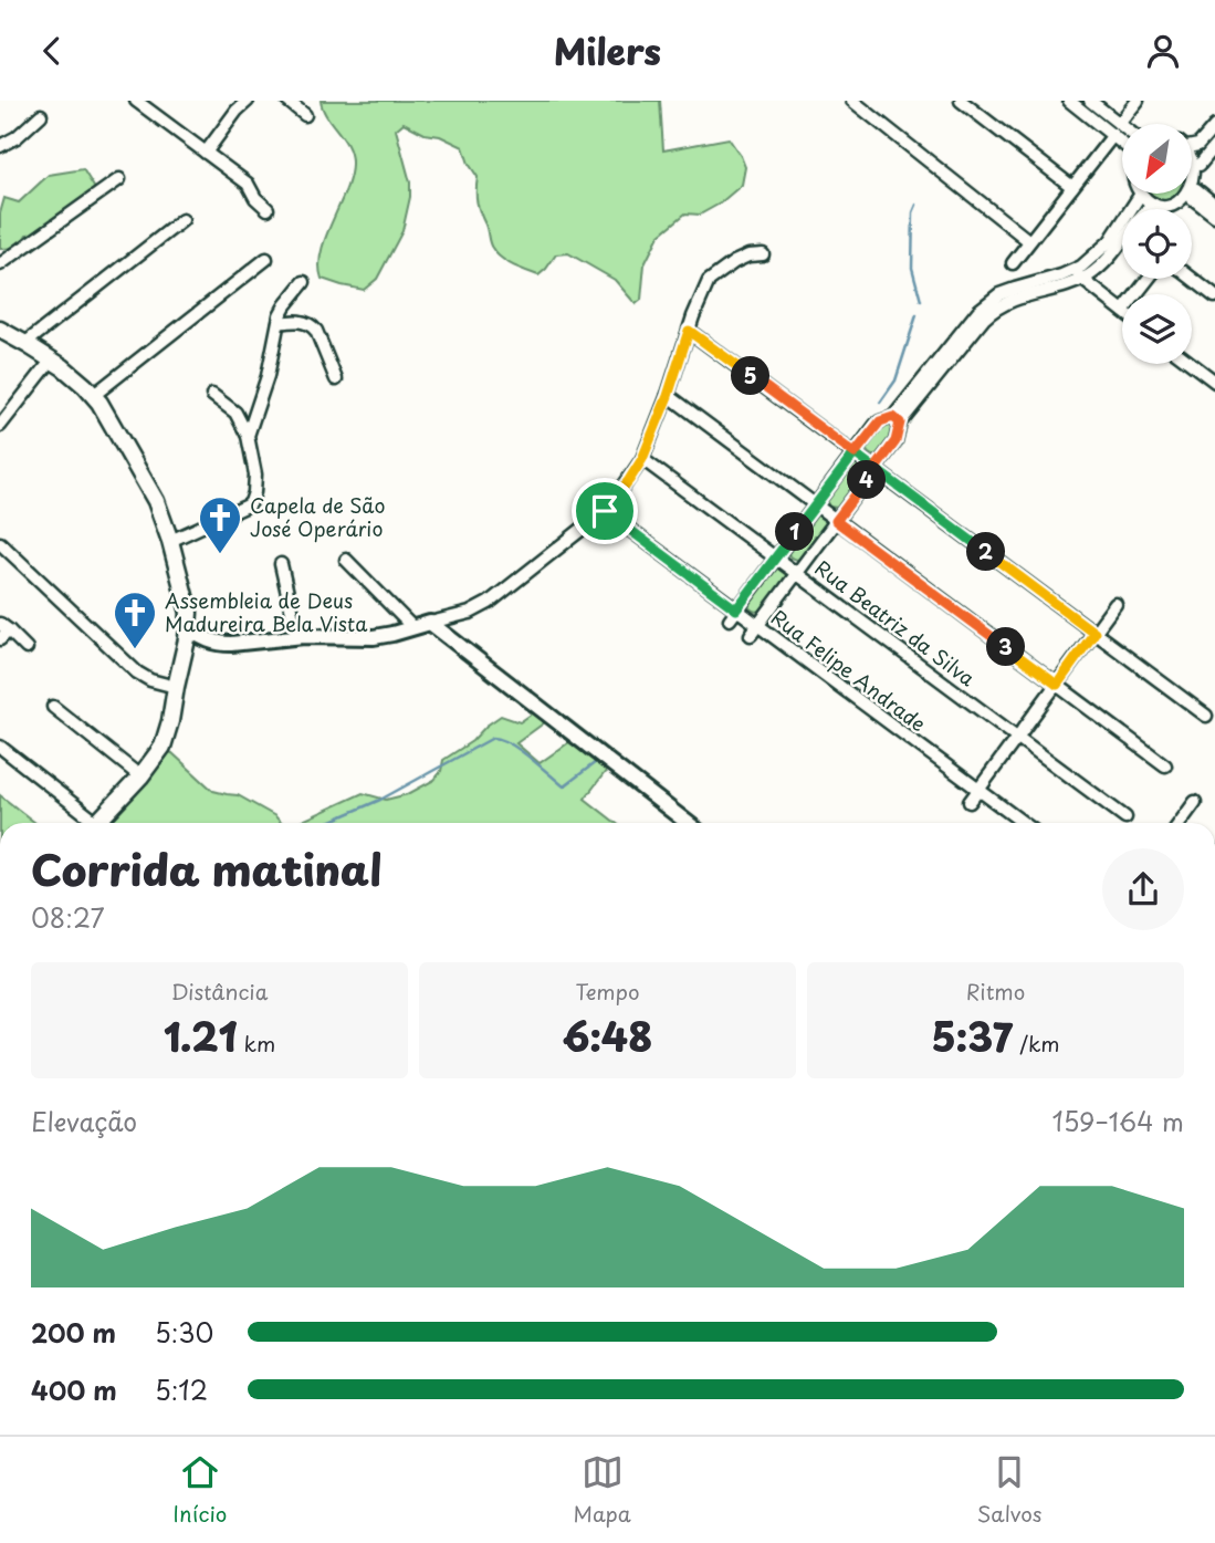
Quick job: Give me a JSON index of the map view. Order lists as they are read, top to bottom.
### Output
{
  "streets": {
    "street": ["Rua Beatriz da Silva", "Rua Felipe Andrade"]
  },
  "places": {
    "church": ["Capela de São José Operário", "Assembleia de Deus Madureira Bela Vista"]
  },
  "north": "bottom left",
  "page": {
    "header": "Milers",
    "pins": [
      "5",
      "4",
      "1",
      "2",
      "3"
    ],
    "heading": ["Corrida matinal", "08:27"],
    "stats": [
      ["Distância", "1.21 km"],
      ["Tempo", "6:48"],
      ["Ritmo", "5:37 /km"]
    ],
    "chart": ["Elevação", "159–164 m"],
    "list": [
      {
        "name": "200 m",
        "note": "5:30"
      },
      {
        "name": "400 m",
        "note": "5:12"
      }
    ],
    "tabs": ["Início", "Mapa", "Salvos"]
  }
}
